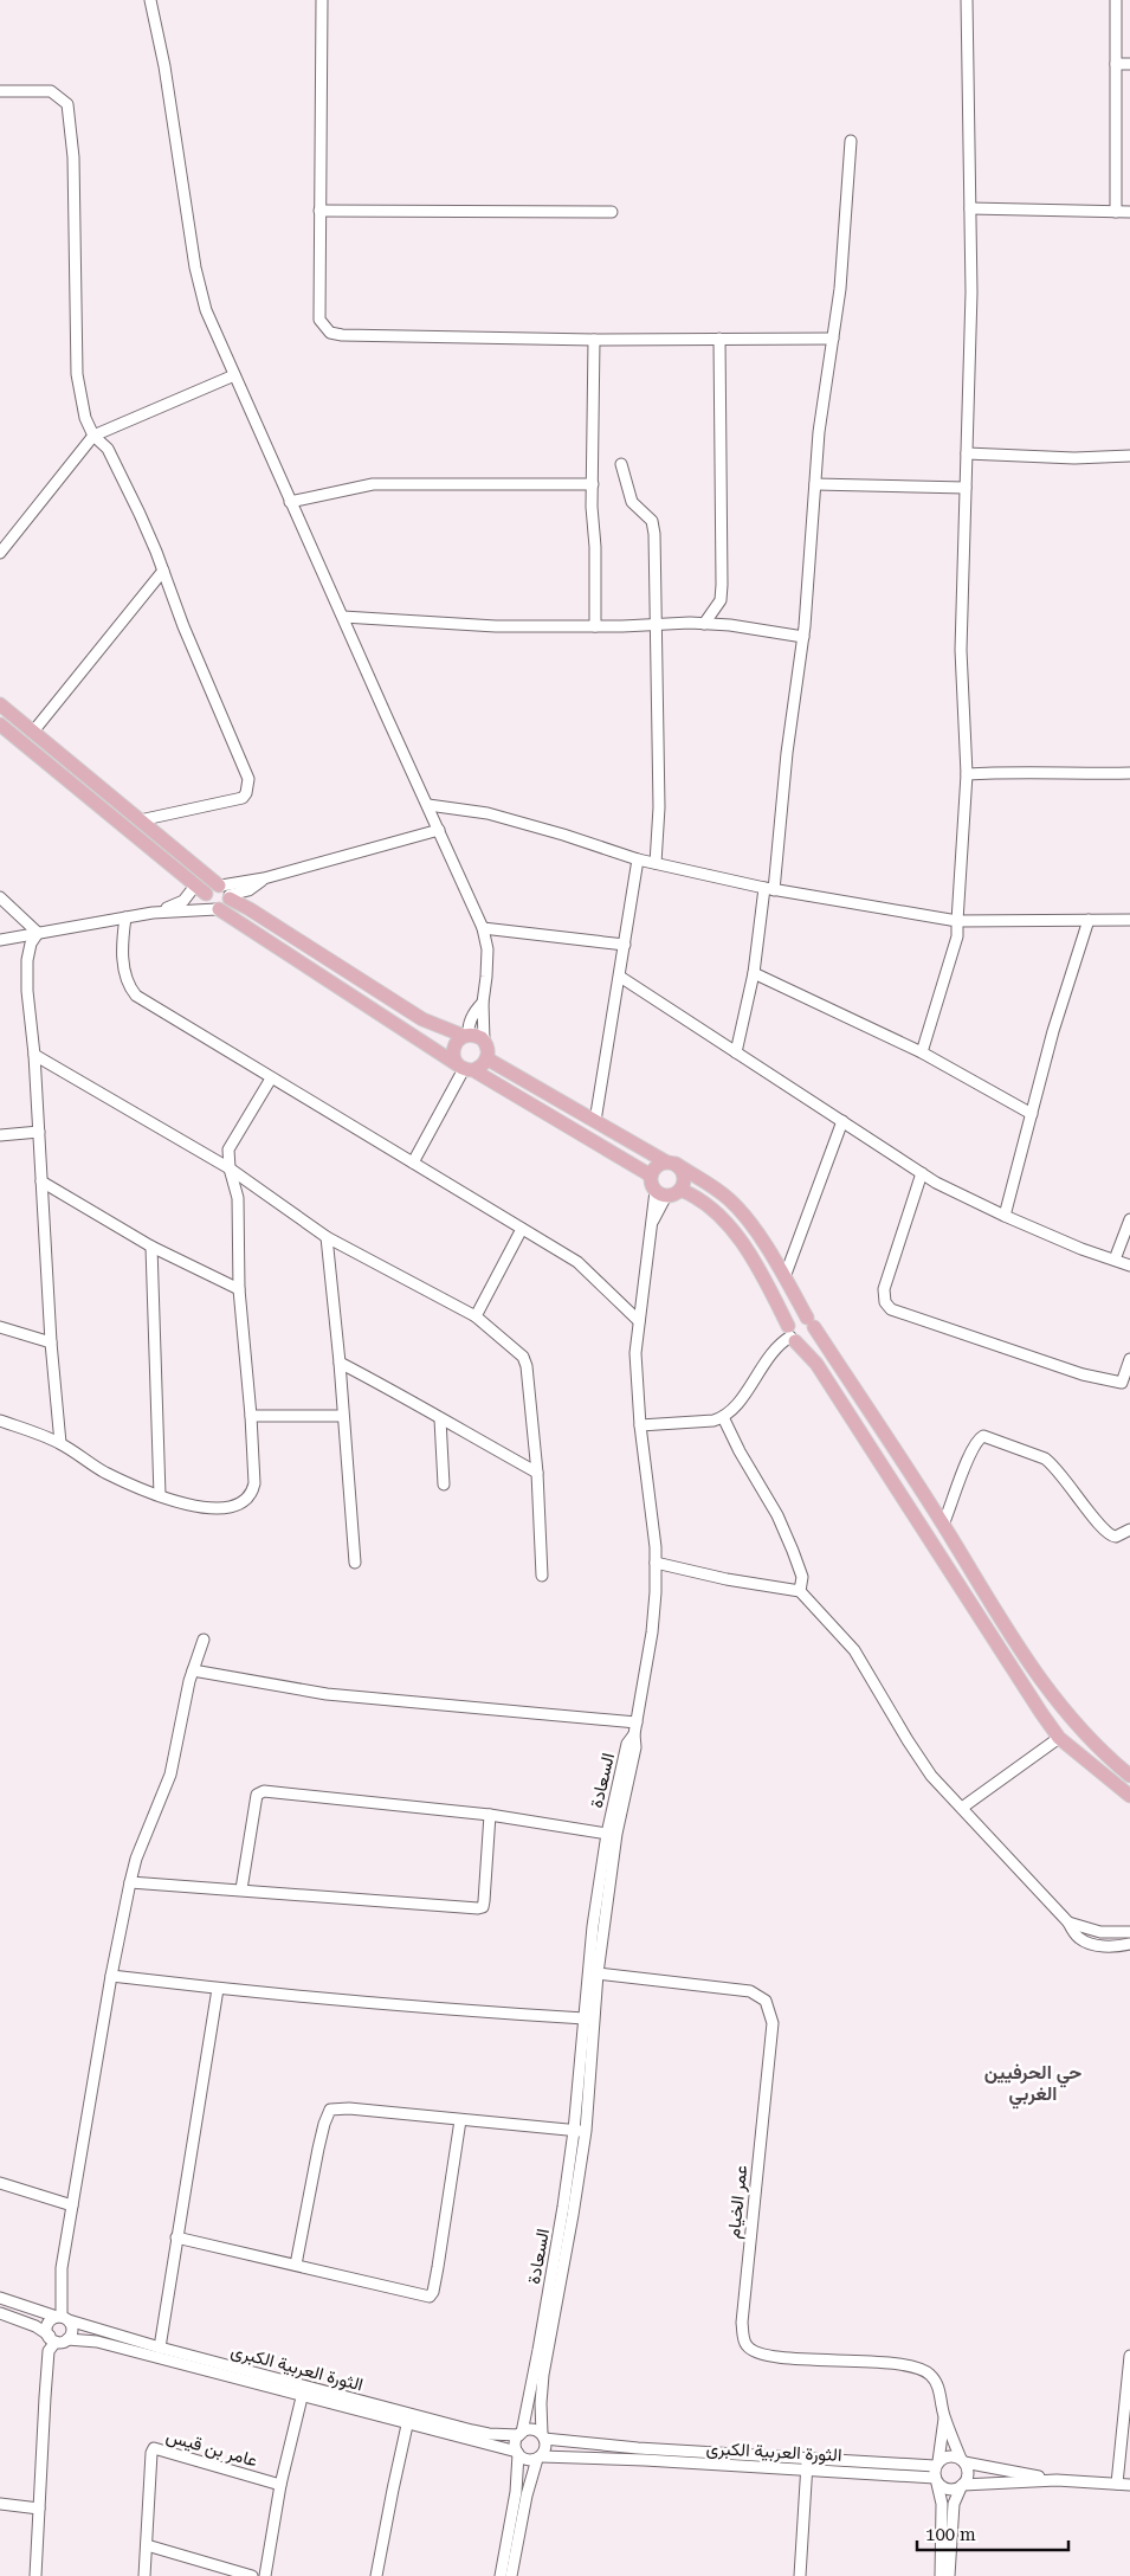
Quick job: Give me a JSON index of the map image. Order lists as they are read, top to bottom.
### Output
{
  "streets": {
    "street": [
      "السعادة",
      "عمر الخيام",
      "الثورة العربية الكبرى",
      "عامر بن قيس"
    ]
  },
  "crossings": [
    ["السعادة", "عمر الخيام"],
    ["السعادة", "الثورة العربية الكبرى"],
    ["عمر الخيام", "الثورة العربية الكبرى"]
  ],
  "districts": ["حي الحرفيين الغربي"],
  "scale_bar": "100 m"
}
